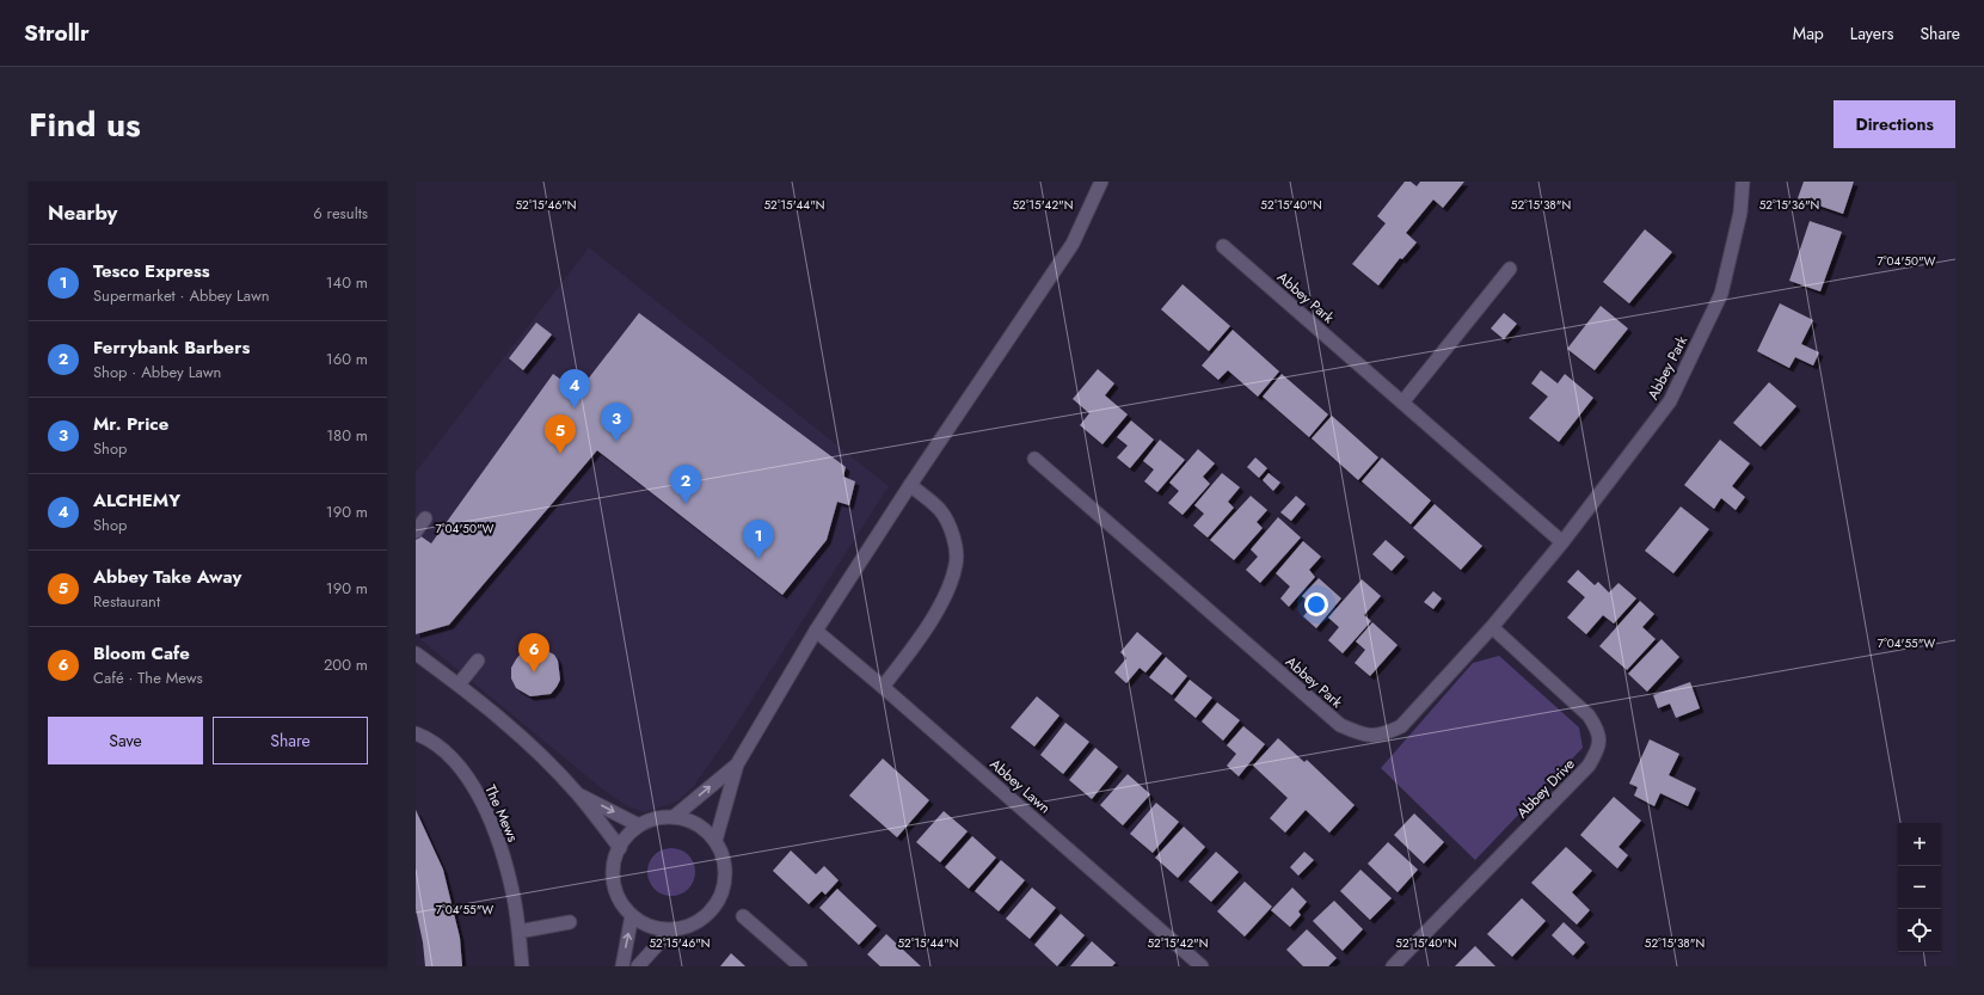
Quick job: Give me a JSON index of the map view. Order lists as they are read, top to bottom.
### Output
{
  "streets": {
    "street": [
      "Abbey Park",
      "Abbey Lawn",
      "Abbey Drive",
      "The Mews"
    ]
  },
  "crossings": [
    ["Abbey Park", "Abbey Drive"]
  ],
  "page": {
    "header": "Strollr",
    "nav": ["Map", "Layers", "Share"],
    "title": "Find us",
    "buttons": [
      "Directions",
      ["Save", "Share"]
    ],
    "heading": ["Nearby", "6 results"],
    "list": [
      {
        "mark": "1",
        "name": "Tesco Express",
        "note": "Supermarket · Abbey Lawn",
        "value": "140 m"
      },
      {
        "mark": "2",
        "name": "Ferrybank Barbers",
        "note": "Shop · Abbey Lawn",
        "value": "160 m"
      },
      {
        "mark": "3",
        "name": "Mr. Price",
        "note": "Shop",
        "value": "180 m"
      },
      {
        "mark": "4",
        "name": "ALCHEMY",
        "note": "Shop",
        "value": "190 m"
      },
      {
        "mark": "5",
        "name": "Abbey Take Away",
        "note": "Restaurant",
        "value": "190 m"
      },
      {
        "mark": "6",
        "name": "Bloom Cafe",
        "note": "Café · The Mews",
        "value": "200 m"
      }
    ],
    "pins": [
      "4",
      "3",
      "5",
      "2",
      "1",
      "6"
    ],
    "map_buttons": ["+", "−"]
  },
  "coordinates": [
    "52°15'46\"N",
    "52°15'44\"N",
    "52°15'42\"N",
    "52°15'40\"N",
    "52°15'38\"N",
    "52°15'36\"N",
    "7°04'50\"W",
    "7°04'55\"W"
  ]
}
